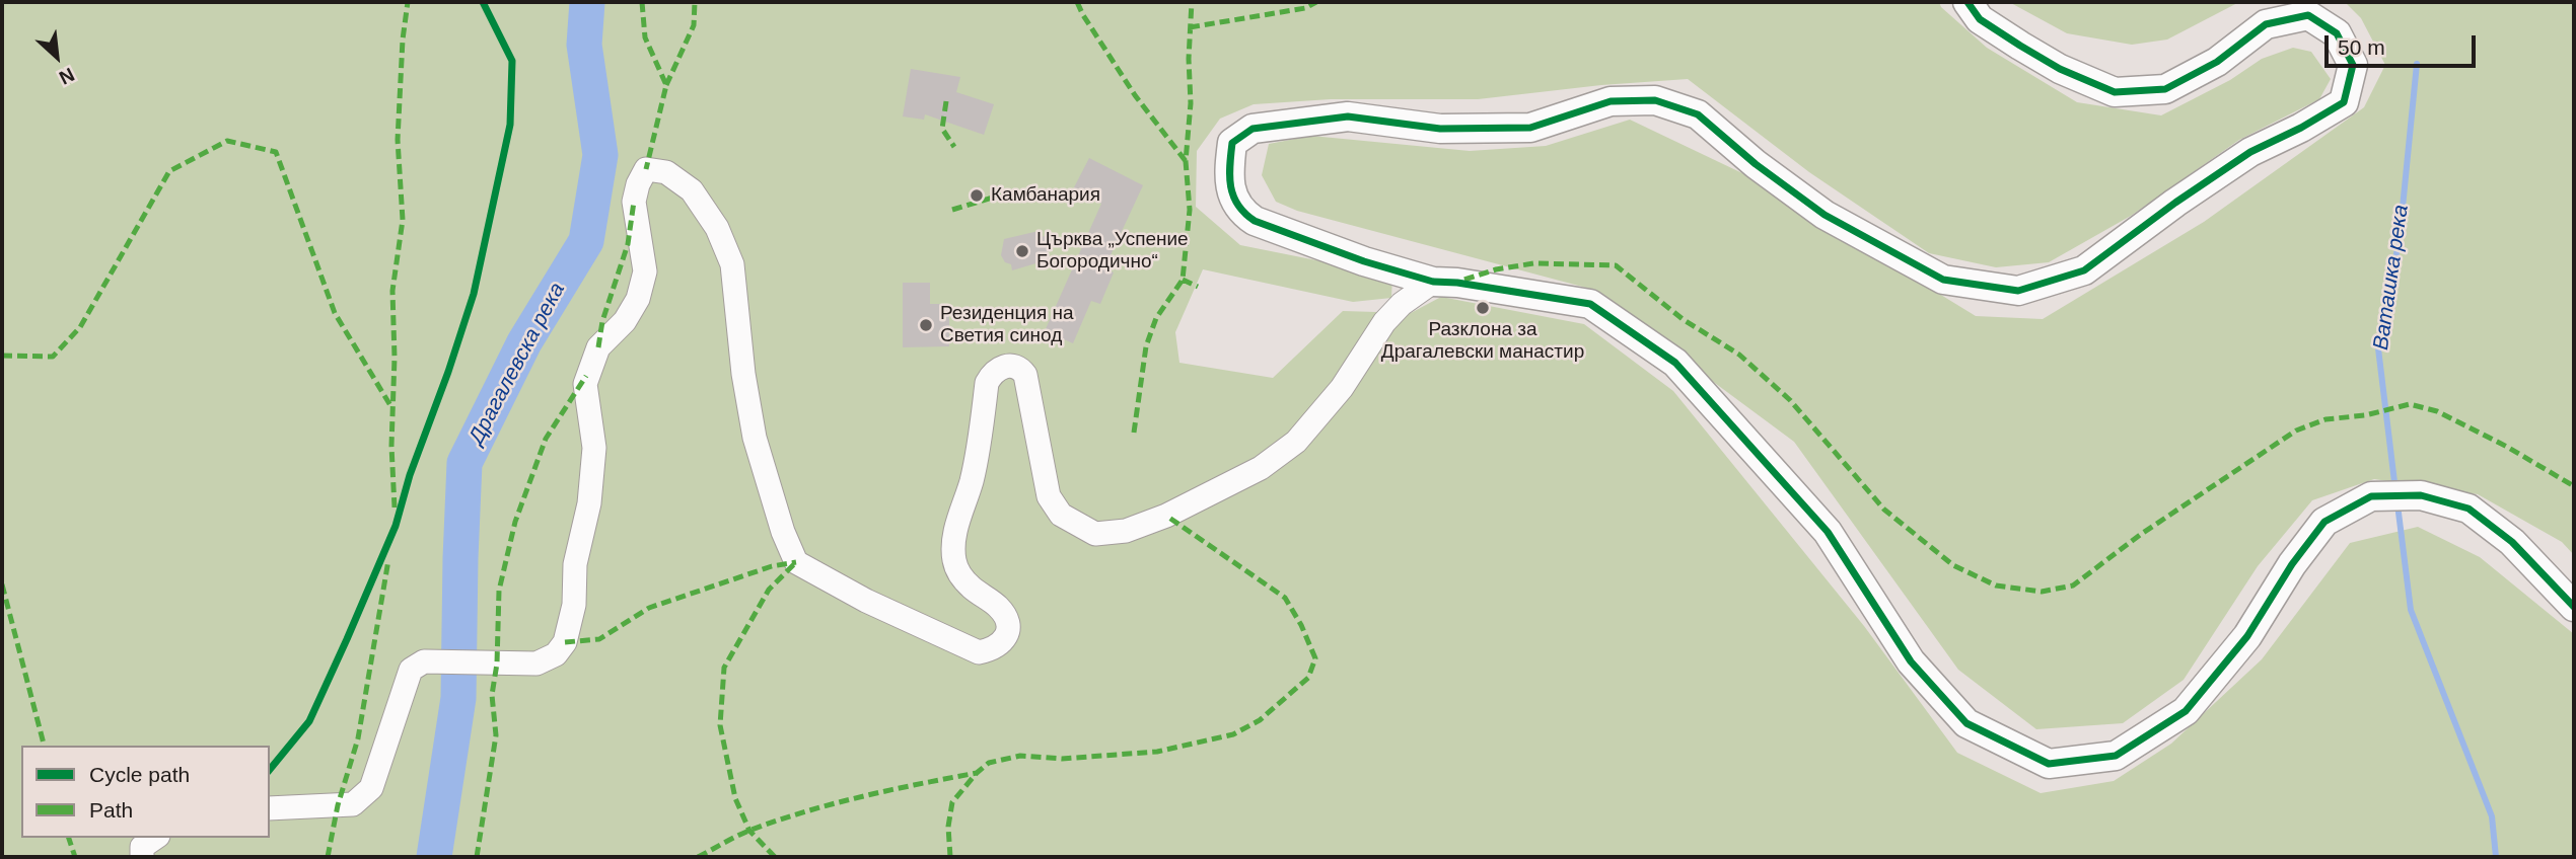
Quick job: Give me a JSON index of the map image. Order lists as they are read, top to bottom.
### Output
{
  "water": ["Ваташка река", "Драгалевска река"],
  "places": [
    "Камбанария",
    "Църква „Успение Богородично“",
    "Разклона за Драгалевски манастир",
    "Резиденция на Светия синод"
  ],
  "legend": ["Cycle path", "Path"],
  "scale_bar": "50 m",
  "north": "bottom right"
}
